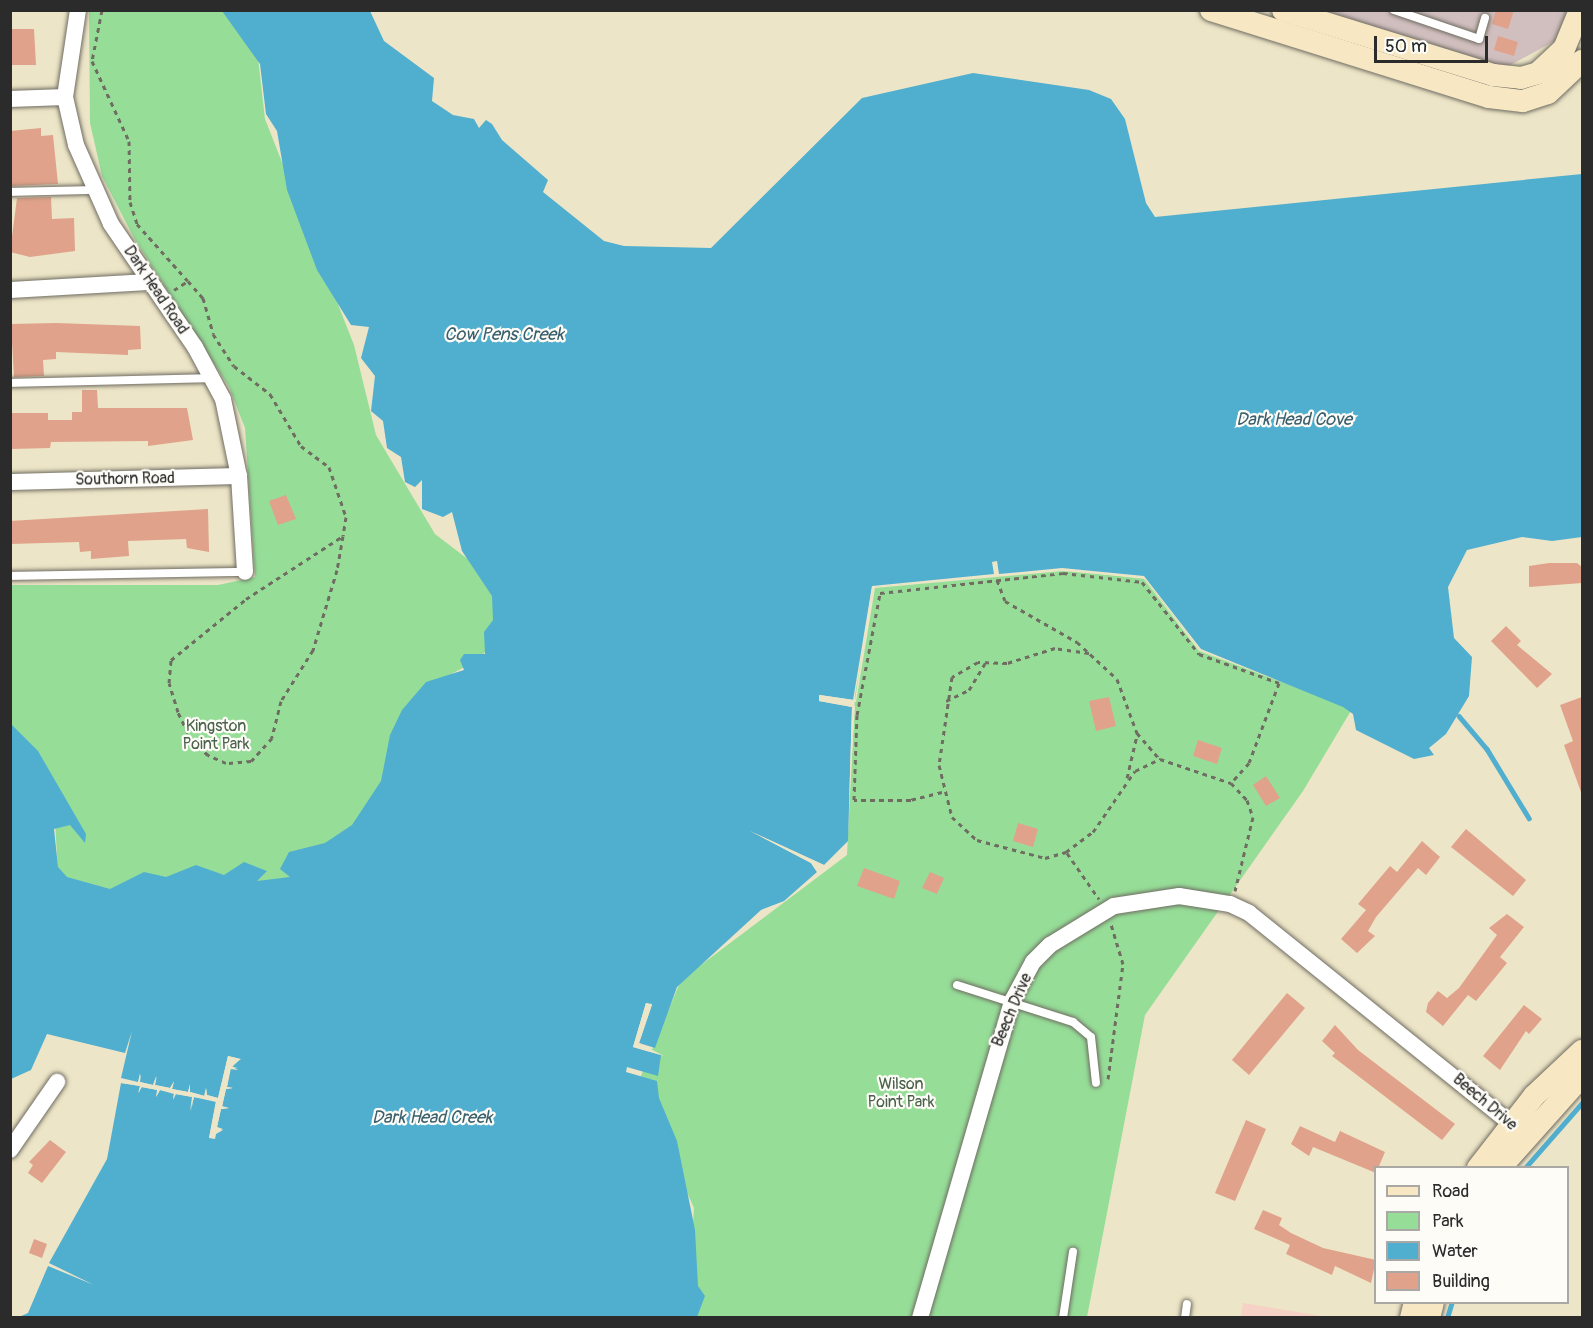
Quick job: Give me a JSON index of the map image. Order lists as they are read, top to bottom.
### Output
{
  "streets": {
    "street": ["Dark Head Road", "Southorn Road", "Beech Drive"]
  },
  "crossings": [
    ["Dark Head Road", "Southorn Road"]
  ],
  "water": ["Cow Pens Creek", "Dark Head Cove", "Dark Head Creek"],
  "parks": ["Kingston Point Park", "Wilson Point Park"],
  "legend": [
    "Road",
    "Park",
    "Water",
    "Building"
  ],
  "scale_bar": "50 m"
}
